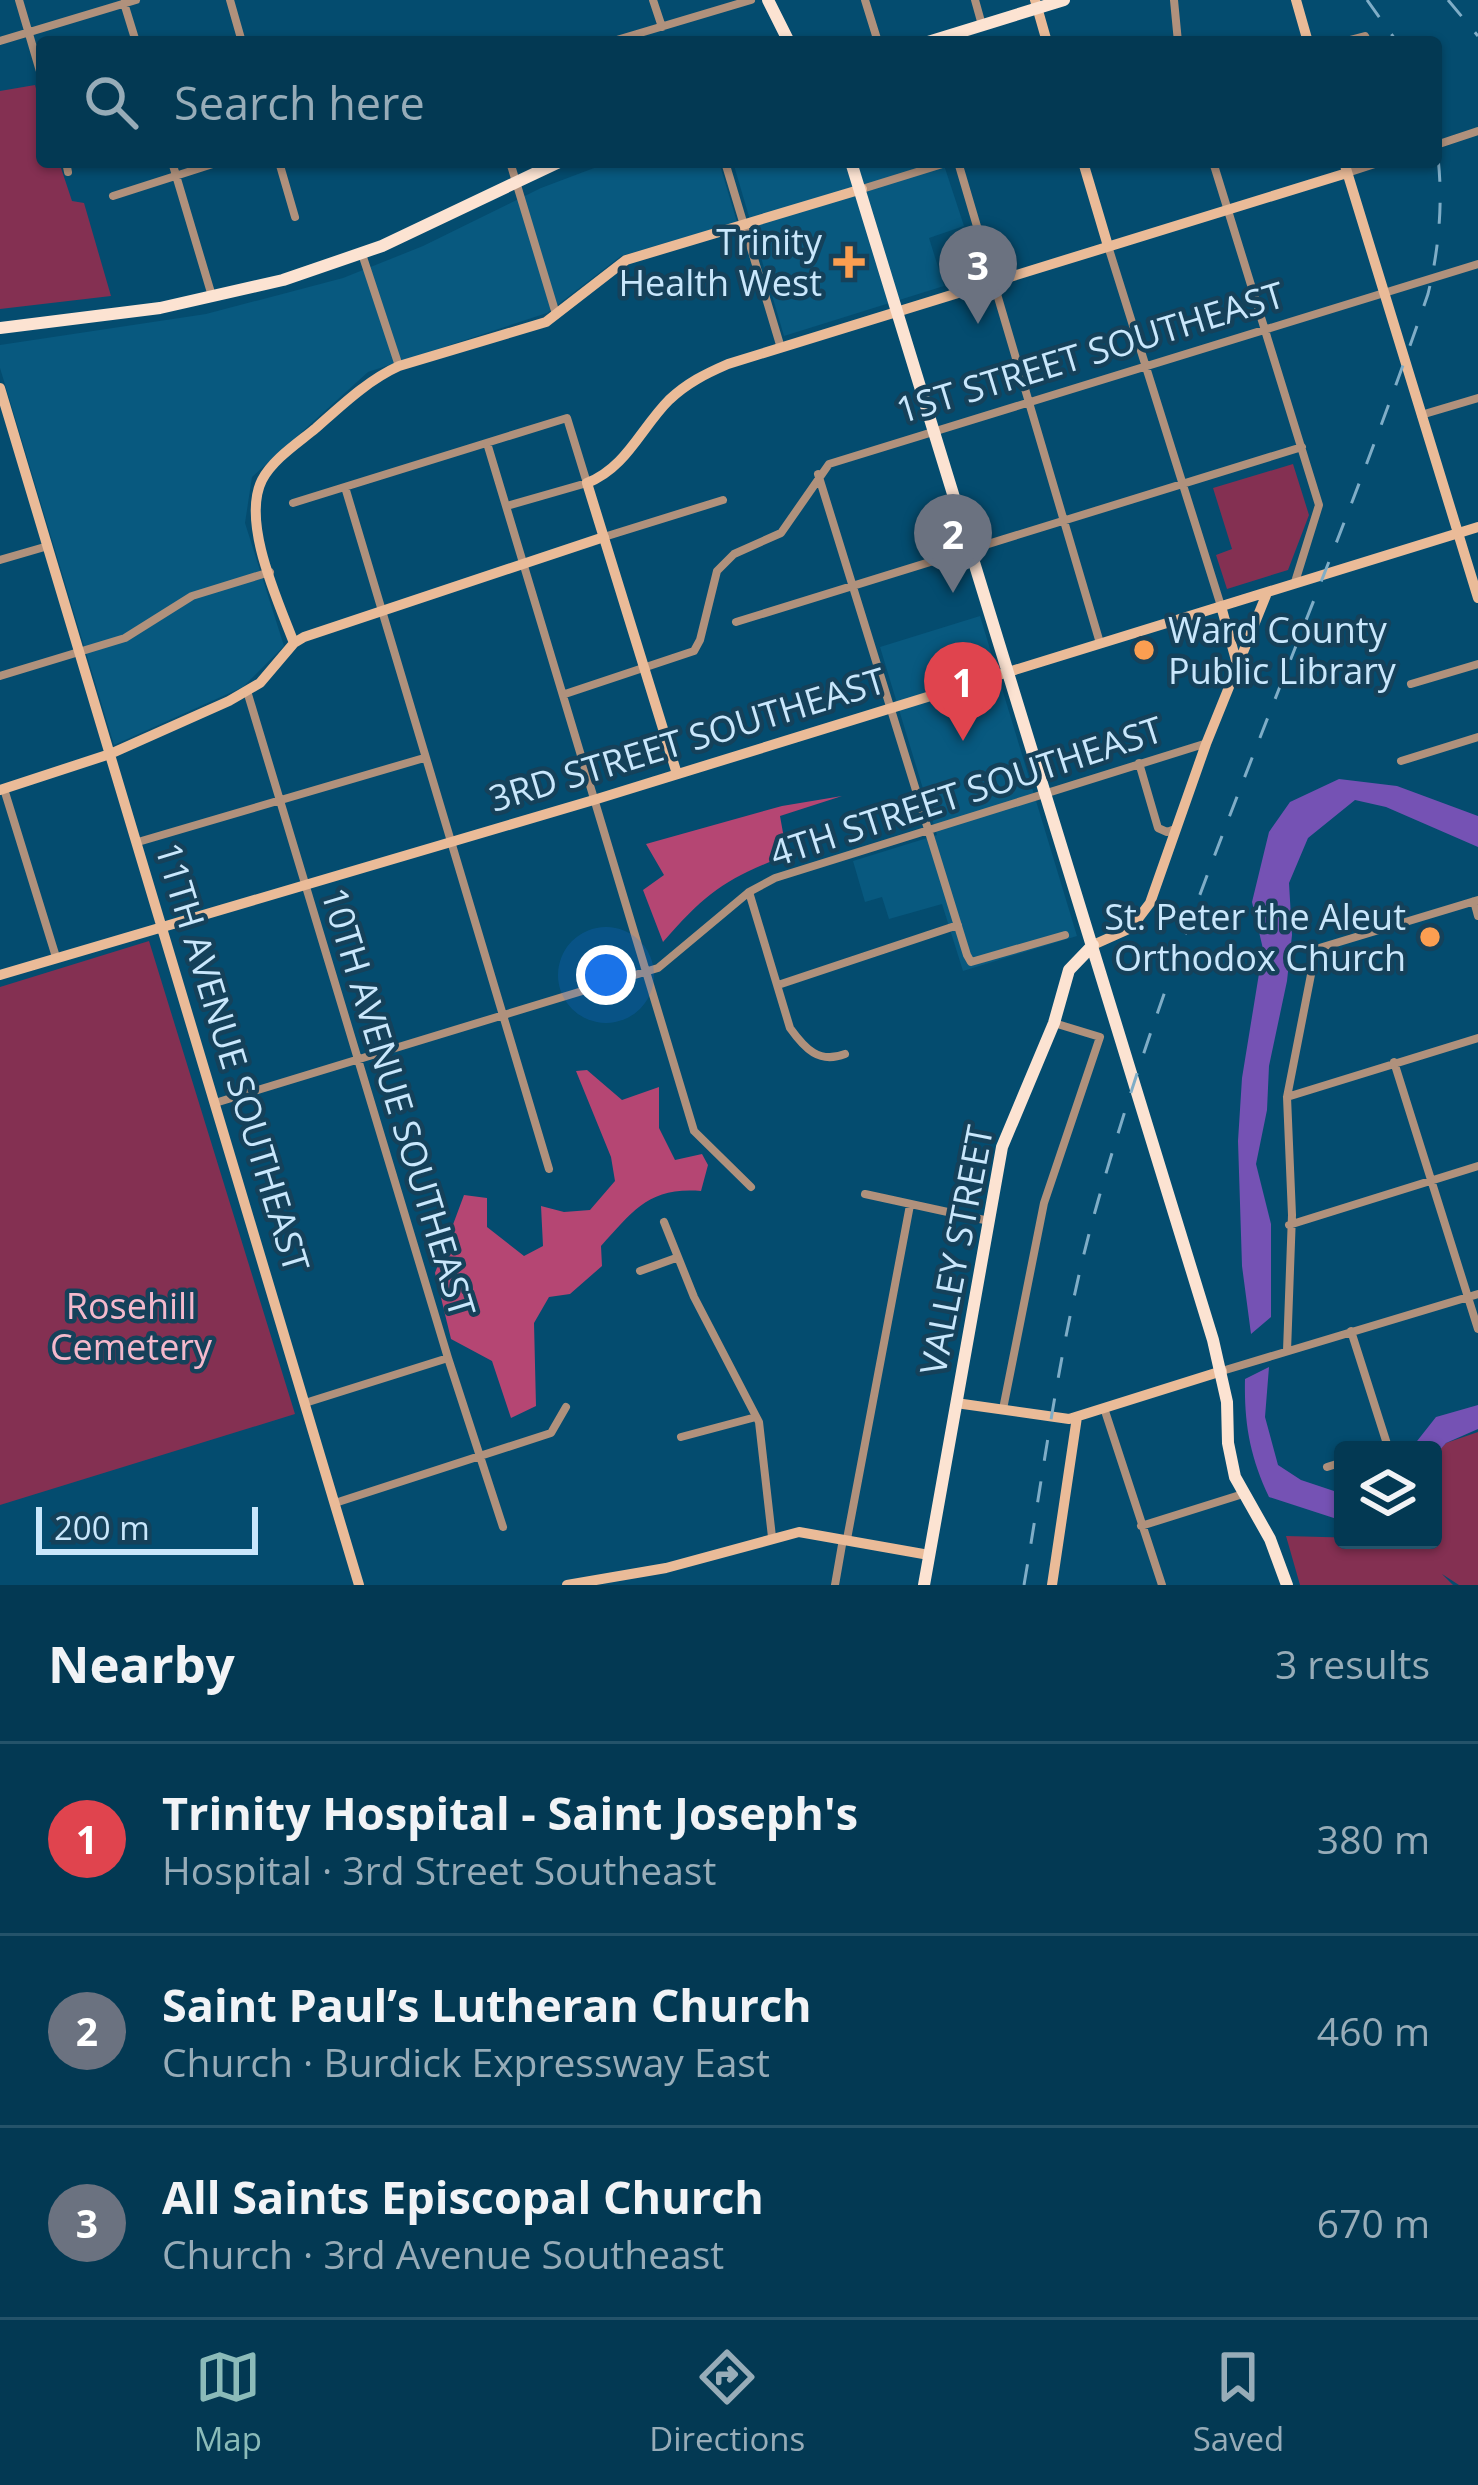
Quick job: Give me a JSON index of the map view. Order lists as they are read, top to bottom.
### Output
{
  "streets": {
    "main road": ["VALLEY STREET"],
    "street": [
      "1ST STREET SOUTHEAST",
      "3RD STREET SOUTHEAST",
      "4TH STREET SOUTHEAST",
      "11TH AVENUE SOUTHEAST",
      "10TH AVENUE SOUTHEAST"
    ]
  },
  "crossings": [
    ["3RD STREET SOUTHEAST", "11TH AVENUE SOUTHEAST"],
    ["3RD STREET SOUTHEAST", "10TH AVENUE SOUTHEAST"],
    ["4TH STREET SOUTHEAST", "11TH AVENUE SOUTHEAST"],
    ["4TH STREET SOUTHEAST", "10TH AVENUE SOUTHEAST"]
  ],
  "parks": ["Rosehill Cemetery"],
  "places": {
    "health": ["Trinity Health West"],
    "other": ["Ward County Public Library", "St. Peter the Aleut Orthodox Church"]
  },
  "scale_bar": "200 m",
  "page": {
    "search": "Search here",
    "pins": ["3", "2", "1"],
    "scale": "200 m",
    "heading": ["Nearby", "3 results"],
    "list": [
      {
        "mark": "1",
        "name": "Trinity Hospital - Saint Joseph's",
        "note": "Hospital · 3rd Street Southeast",
        "value": "380 m"
      },
      {
        "mark": "2",
        "name": "Saint Paul’s Lutheran Church",
        "note": "Church · Burdick Expressway East",
        "value": "460 m"
      },
      {
        "mark": "3",
        "name": "All Saints Episcopal Church",
        "note": "Church · 3rd Avenue Southeast",
        "value": "670 m"
      }
    ],
    "nav": ["Map", "Directions", "Saved"]
  }
}
